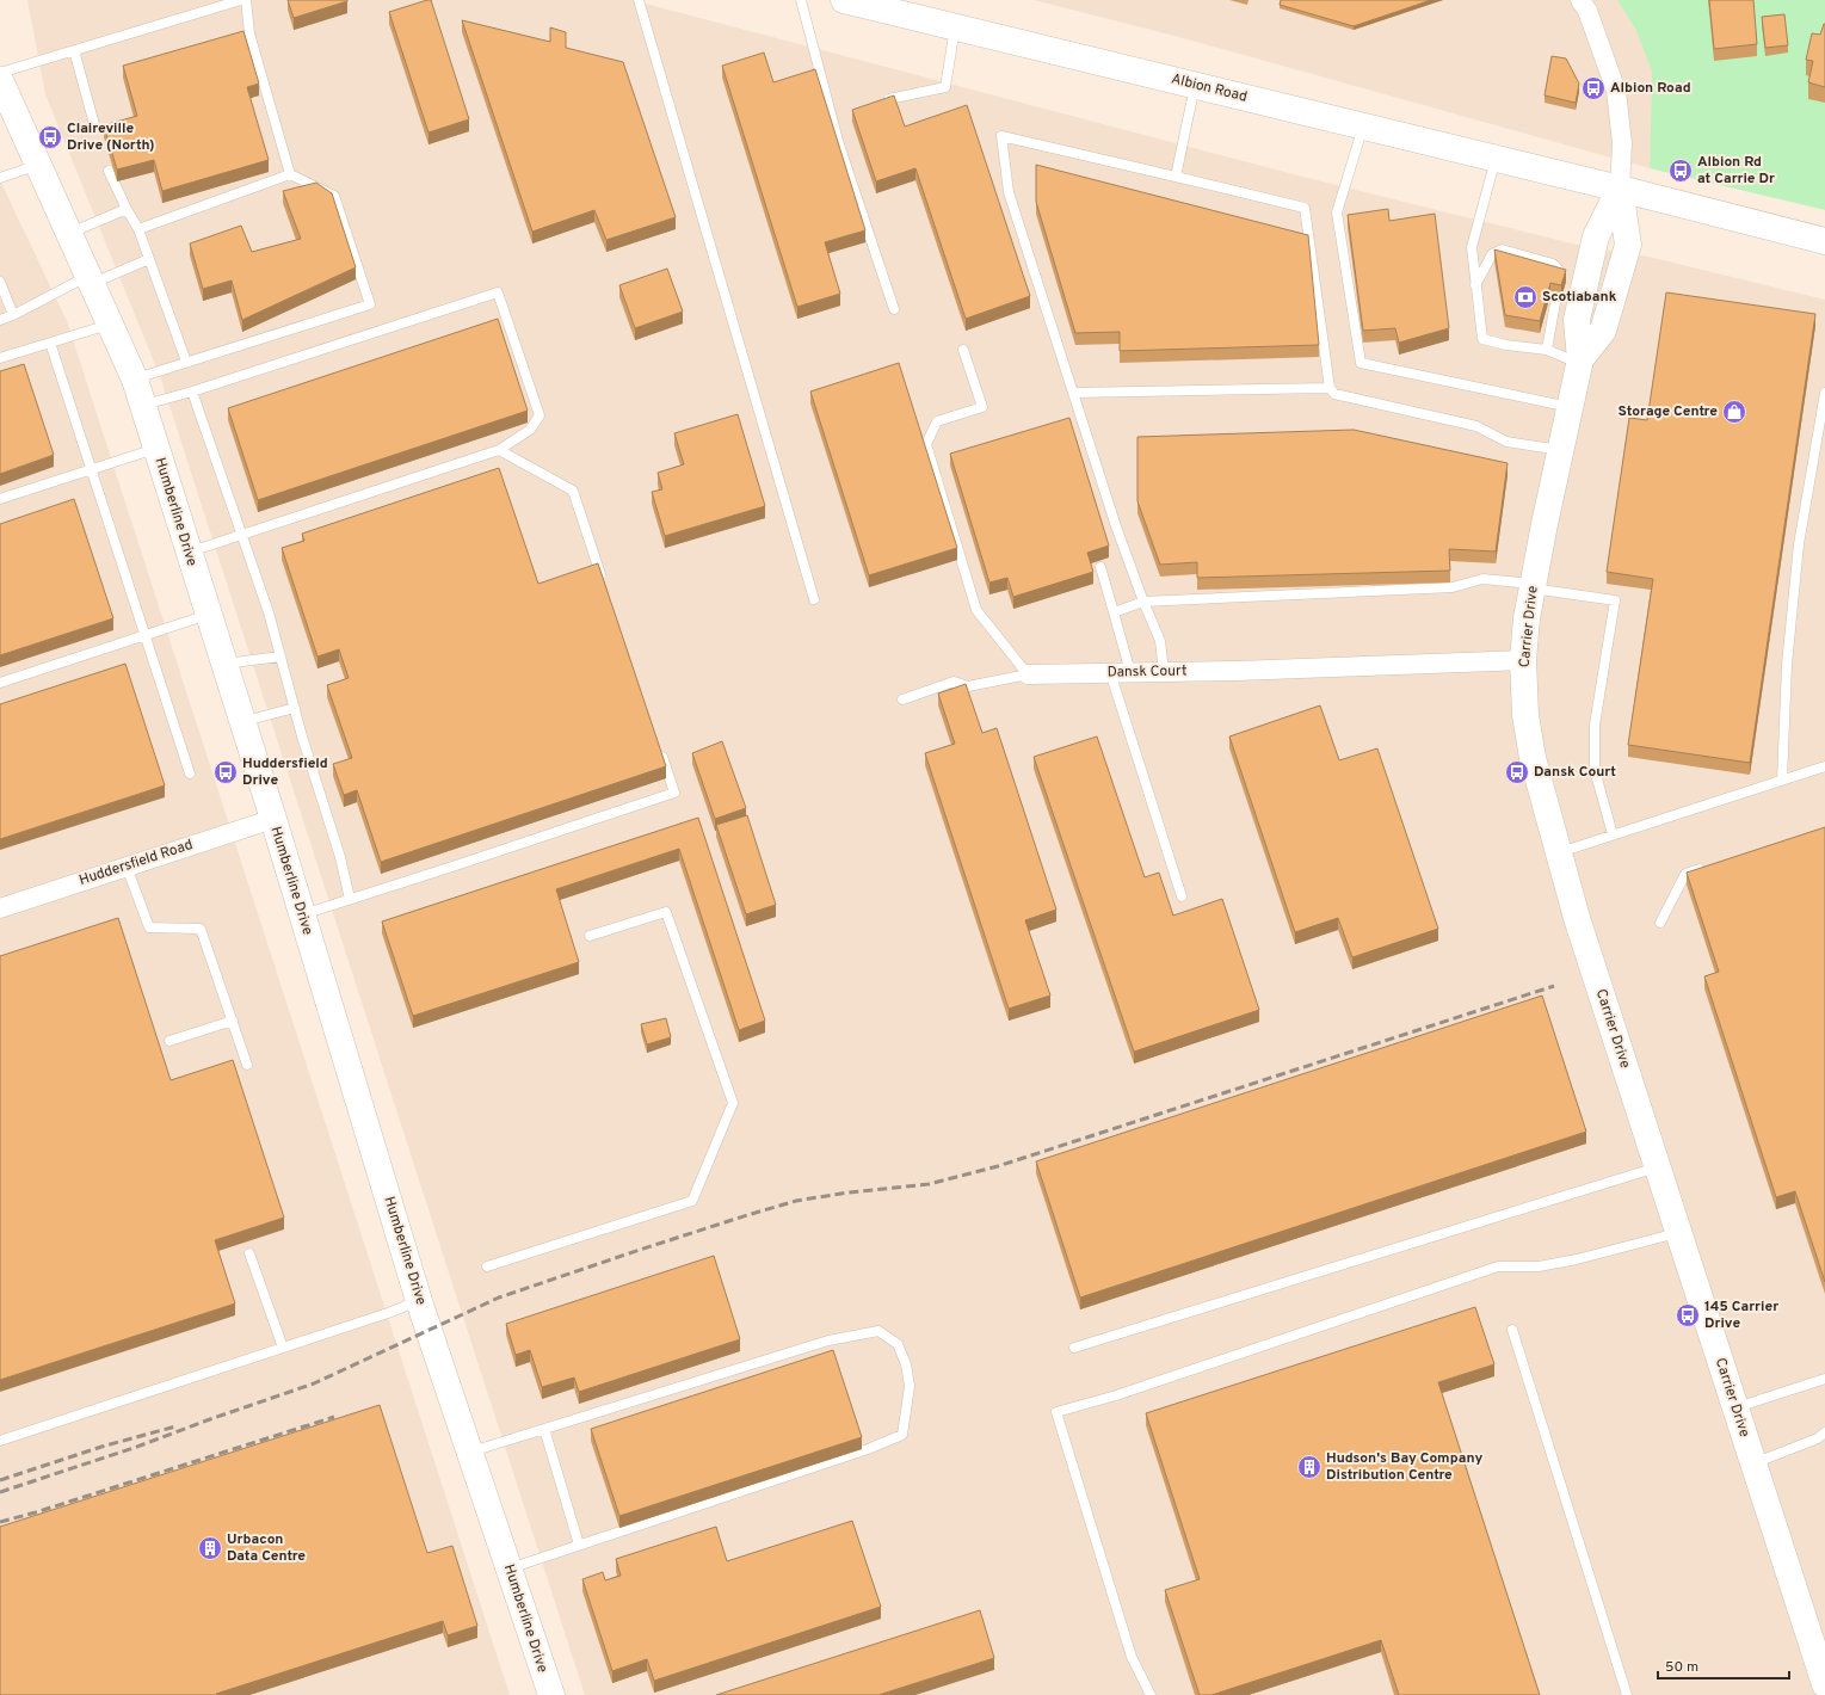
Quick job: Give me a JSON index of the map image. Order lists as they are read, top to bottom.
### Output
{
  "streets": {
    "street": [
      "Albion Road",
      "Humberline Drive",
      "Carrier Drive",
      "Dansk Court",
      "Huddersfield Road"
    ]
  },
  "crossings": [
    ["Albion Road", "Carrier Drive"],
    ["Humberline Drive", "Huddersfield Road"],
    ["Carrier Drive", "Dansk Court"]
  ],
  "places": {
    "bus stop": [
      "Albion Road",
      "Claireville Drive (North)",
      "Albion Rd at Carrie Dr",
      "Huddersfield Drive",
      "Dansk Court",
      "145 Carrier Drive"
    ],
    "bank": ["Scotiabank"],
    "shop": ["Storage Centre"],
    "building": ["Hudson's Bay Company Distribution Centre", "Urbacon Data Centre"]
  },
  "scale_bar": "50 m"
}
